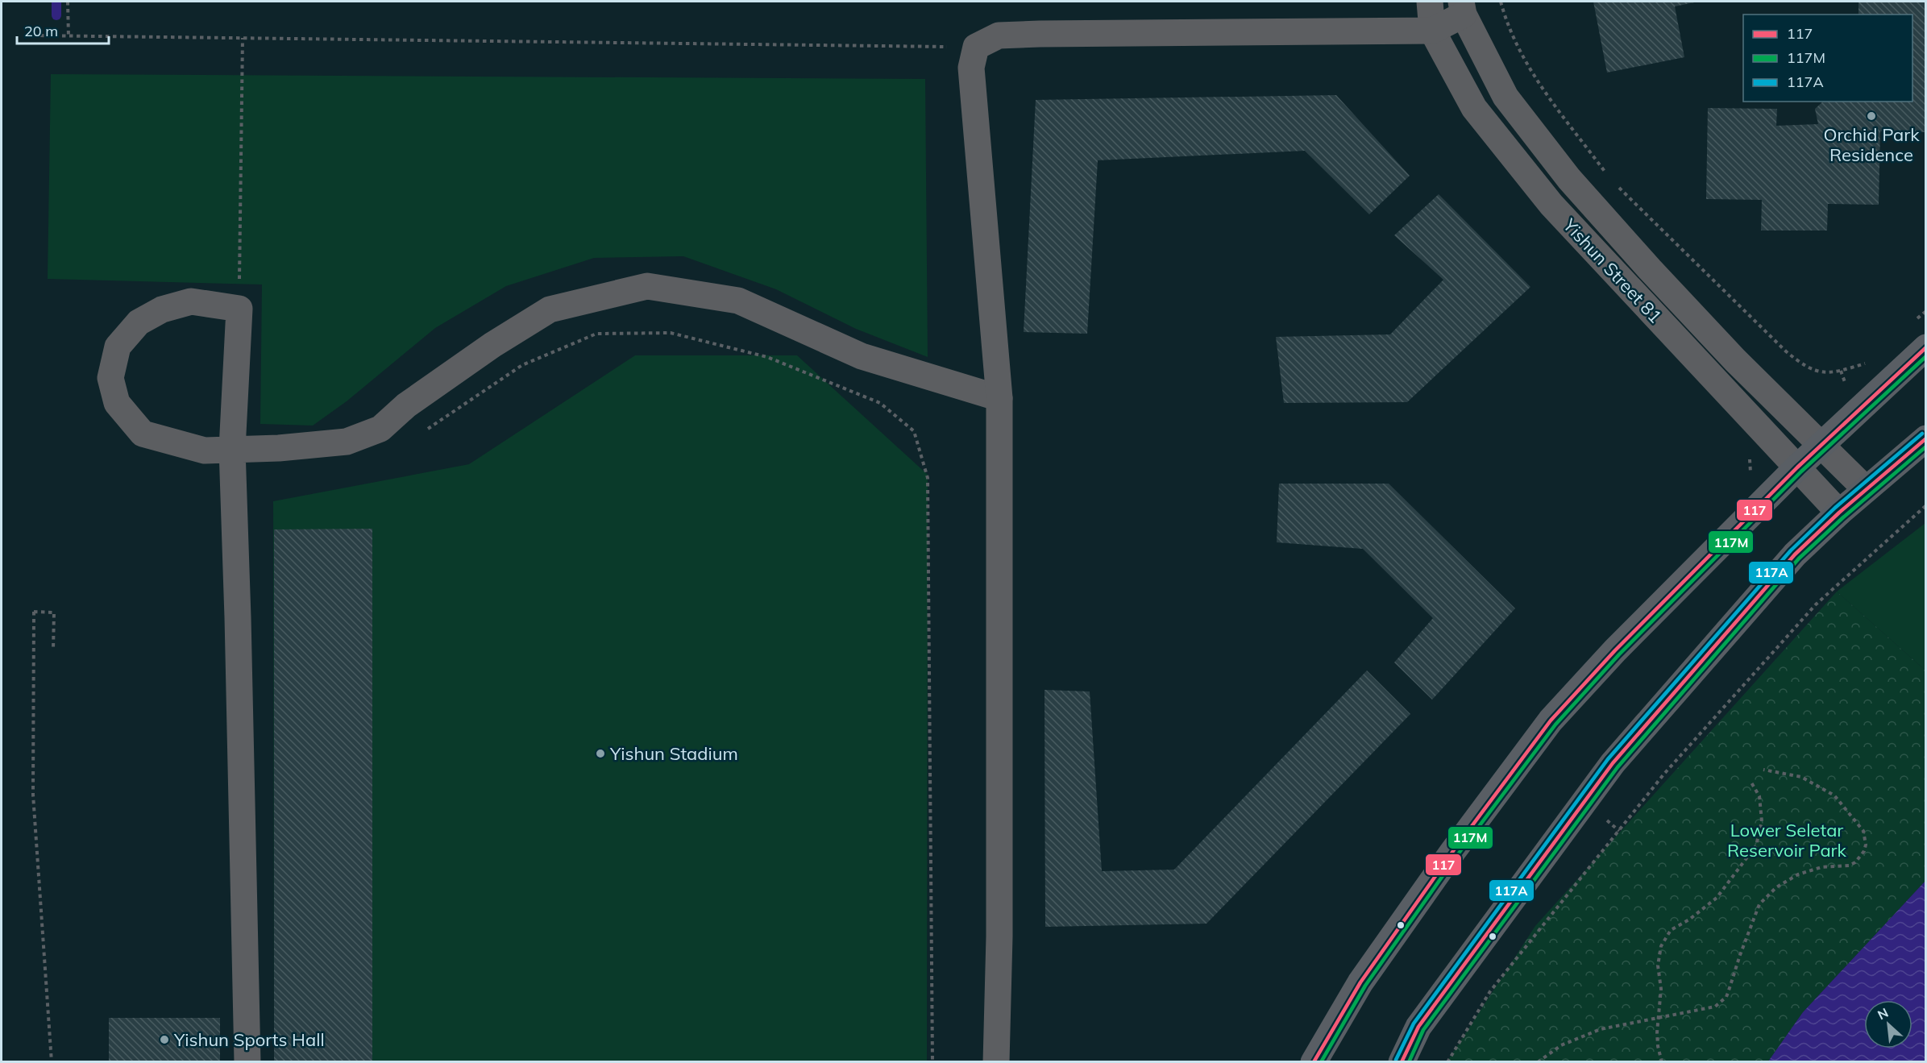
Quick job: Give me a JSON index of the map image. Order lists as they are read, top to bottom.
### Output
{
  "streets": {
    "street": ["Yishun Street 81"]
  },
  "parks": ["Lower Seletar Reservoir Park"],
  "places": ["Orchid Park Residence", "Yishun Stadium", "Yishun Sports Hall"],
  "lines": ["transit line 117", "transit line 117M", "transit line 117A"],
  "legend": ["117", "117M", "117A"],
  "scale_bar": "20 m",
  "north": "top left"
}
